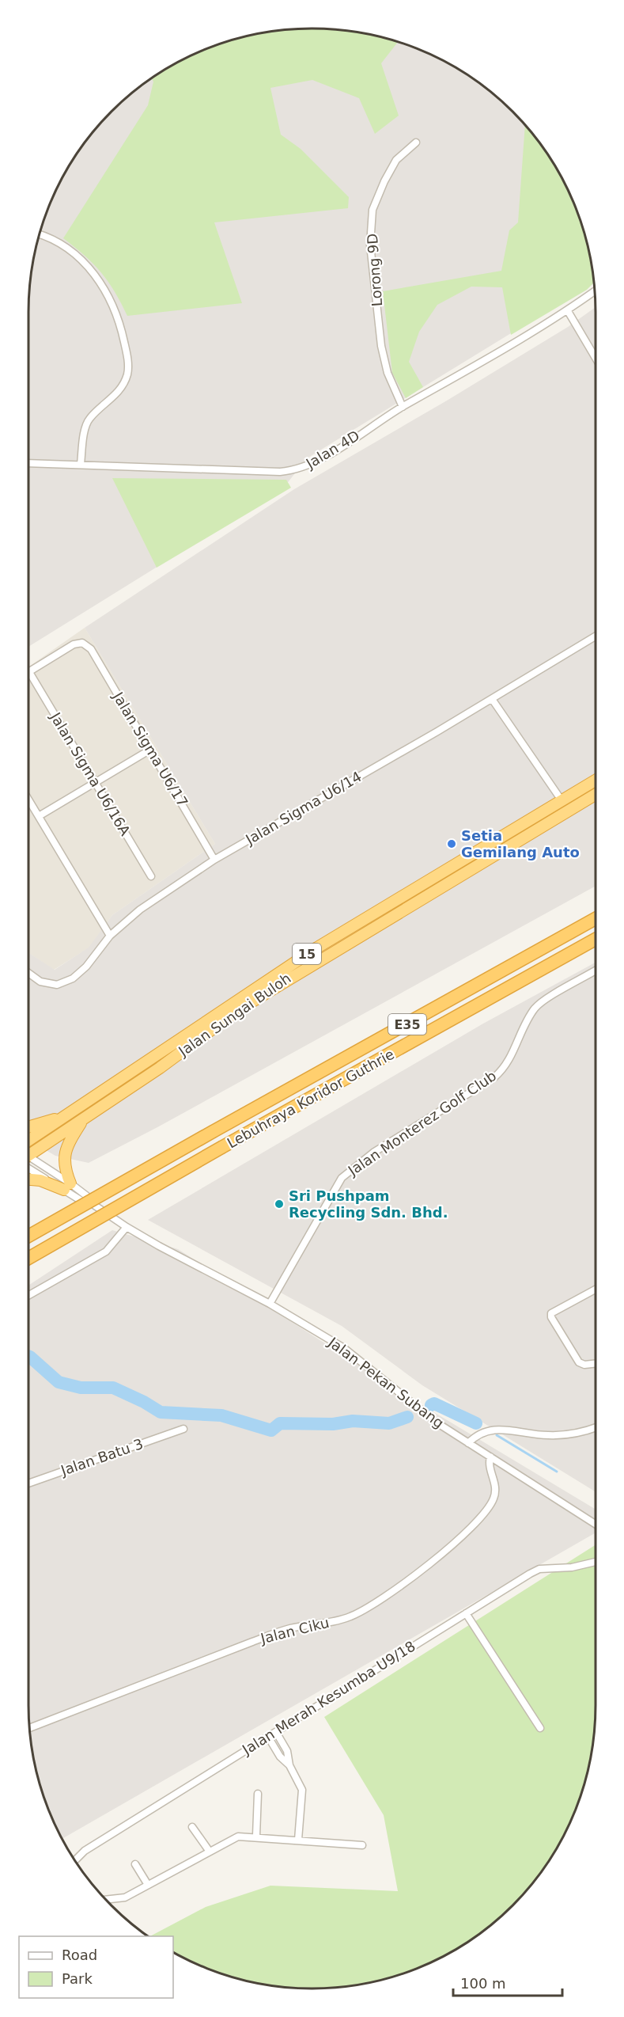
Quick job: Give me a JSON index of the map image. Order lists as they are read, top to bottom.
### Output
{
  "streets": {
    "highway": [
      "15",
      "Jalan Sungai Buloh",
      "E35",
      "Lebuhraya Koridor Guthrie"
    ],
    "street": [
      "Lorong 9D",
      "Jalan 4D",
      "Jalan Sigma U6/17",
      "Jalan Sigma U6/16A",
      "Jalan Sigma U6/14",
      "Jalan Monterez Golf Club",
      "Jalan Pekan Subang",
      "Jalan Batu 3",
      "Jalan Ciku",
      "Jalan Merah Kesumba U9/18"
    ]
  },
  "crossings": [
    ["Lorong 9D", "Jalan 4D"],
    ["Jalan Sigma U6/17", "Jalan Sigma U6/14"],
    ["Jalan Monterez Golf Club", "Jalan Pekan Subang"],
    ["Jalan Pekan Subang", "Jalan Ciku"]
  ],
  "places": ["Setia Gemilang Auto", "Sri Pushpam Recycling Sdn. Bhd."],
  "legend": ["Road", "Park"],
  "scale_bar": "100 m"
}
